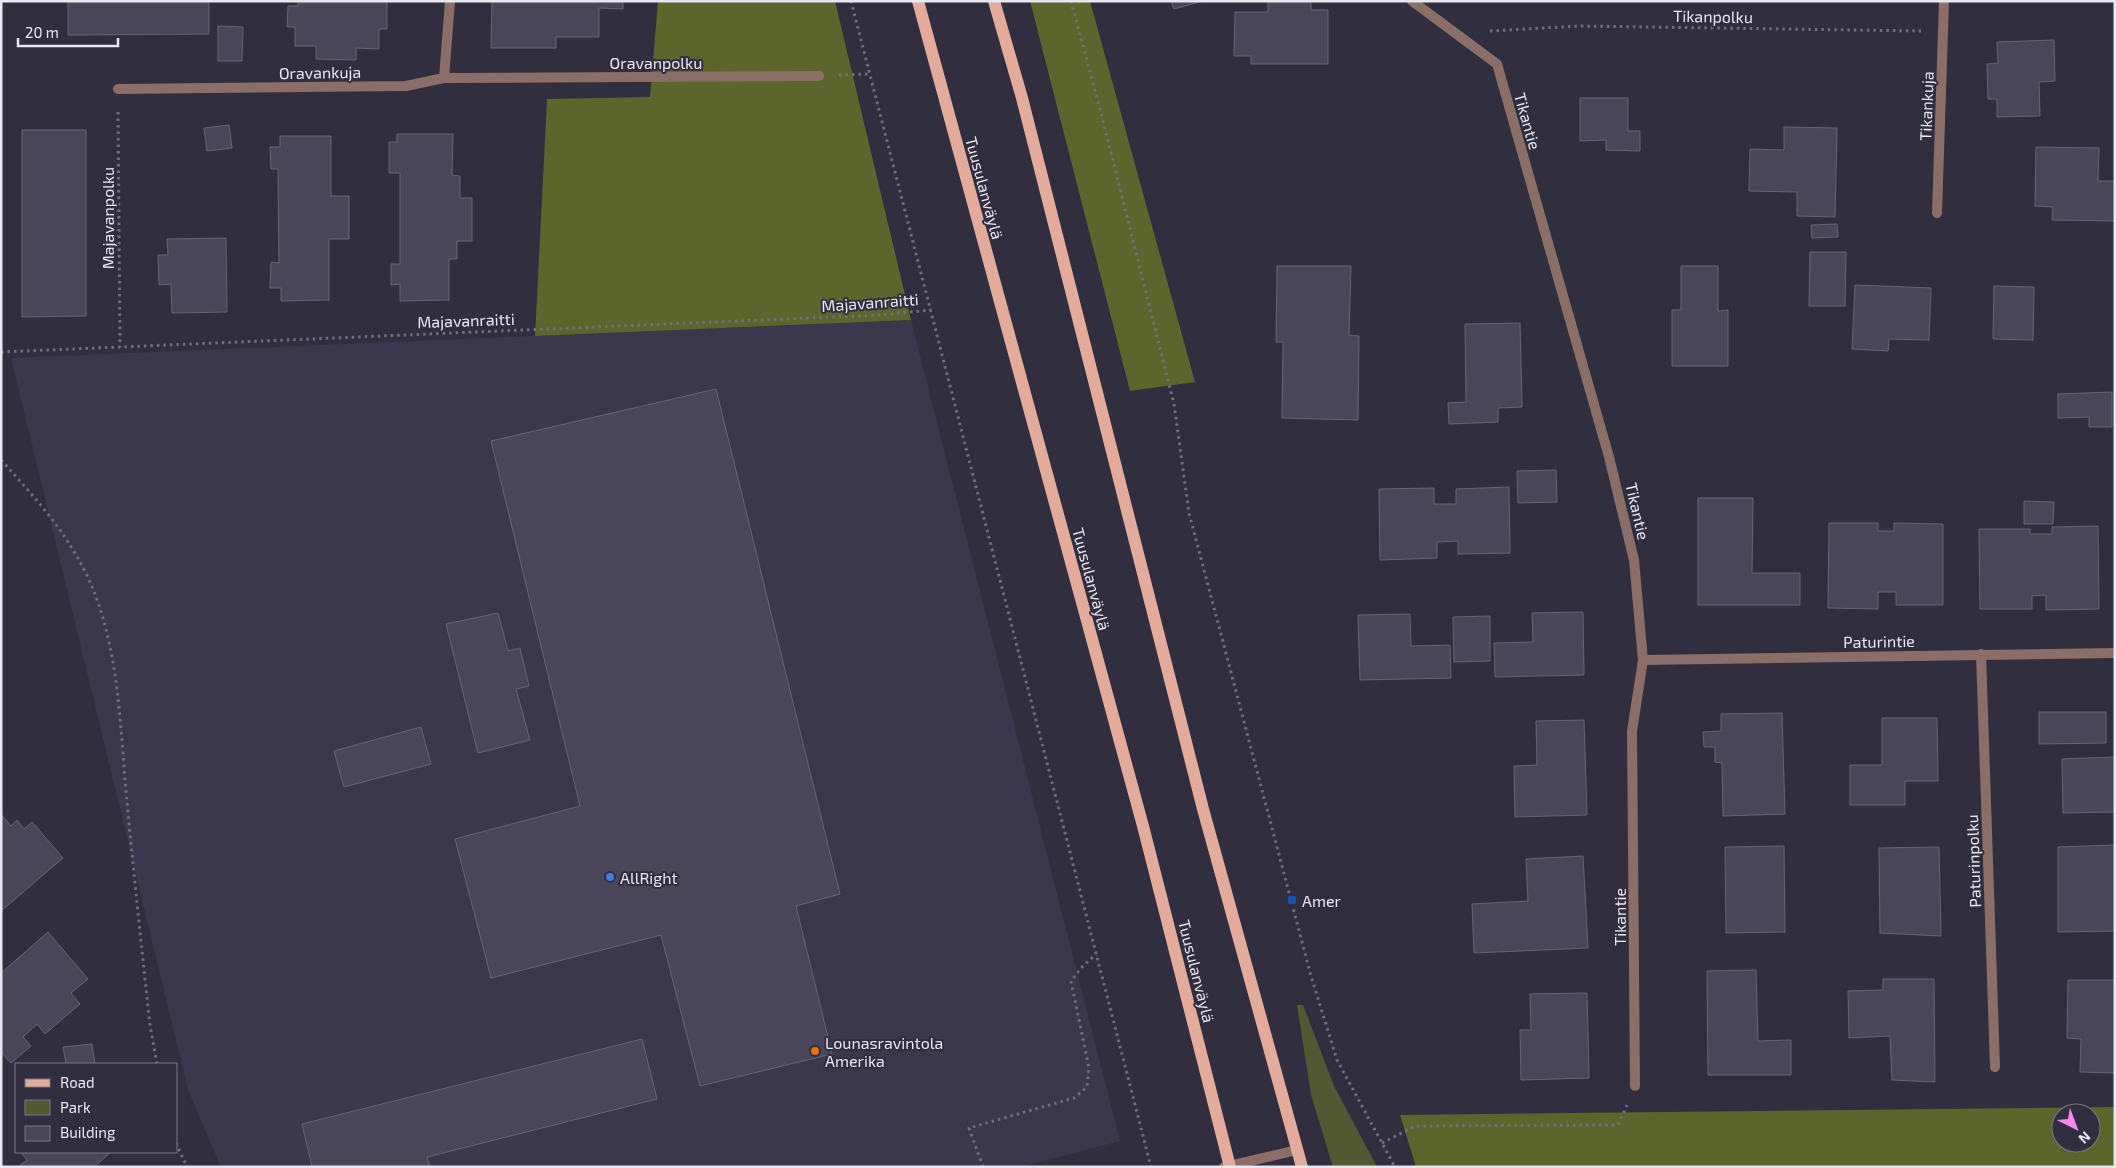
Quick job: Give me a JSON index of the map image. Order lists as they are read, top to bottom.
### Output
{
  "streets": {
    "main road": ["Tuusulanväylä"],
    "street": [
      "Oravanpolku",
      "Oravankuja",
      "Tikankuja",
      "Tikantie",
      "Paturintie",
      "Paturinpolku"
    ],
    "path": ["Tikanpolku", "Majavanpolku", "Majavanraitti"]
  },
  "crossings": [
    ["Tikanpolku", "Tikankuja"],
    ["Tikanpolku", "Tikantie"],
    ["Oravanpolku", "Oravankuja"],
    ["Oravankuja", "Majavanpolku"],
    ["Tikantie", "Paturintie"],
    ["Majavanpolku", "Majavanraitti"],
    ["Paturintie", "Paturinpolku"]
  ],
  "places": {
    "other": ["AllRight", "Lounasravintola Amerika"],
    "transit": ["Amer"]
  },
  "legend": ["Road", "Park", "Building"],
  "scale_bar": "20 m",
  "north": "bottom right"
}
